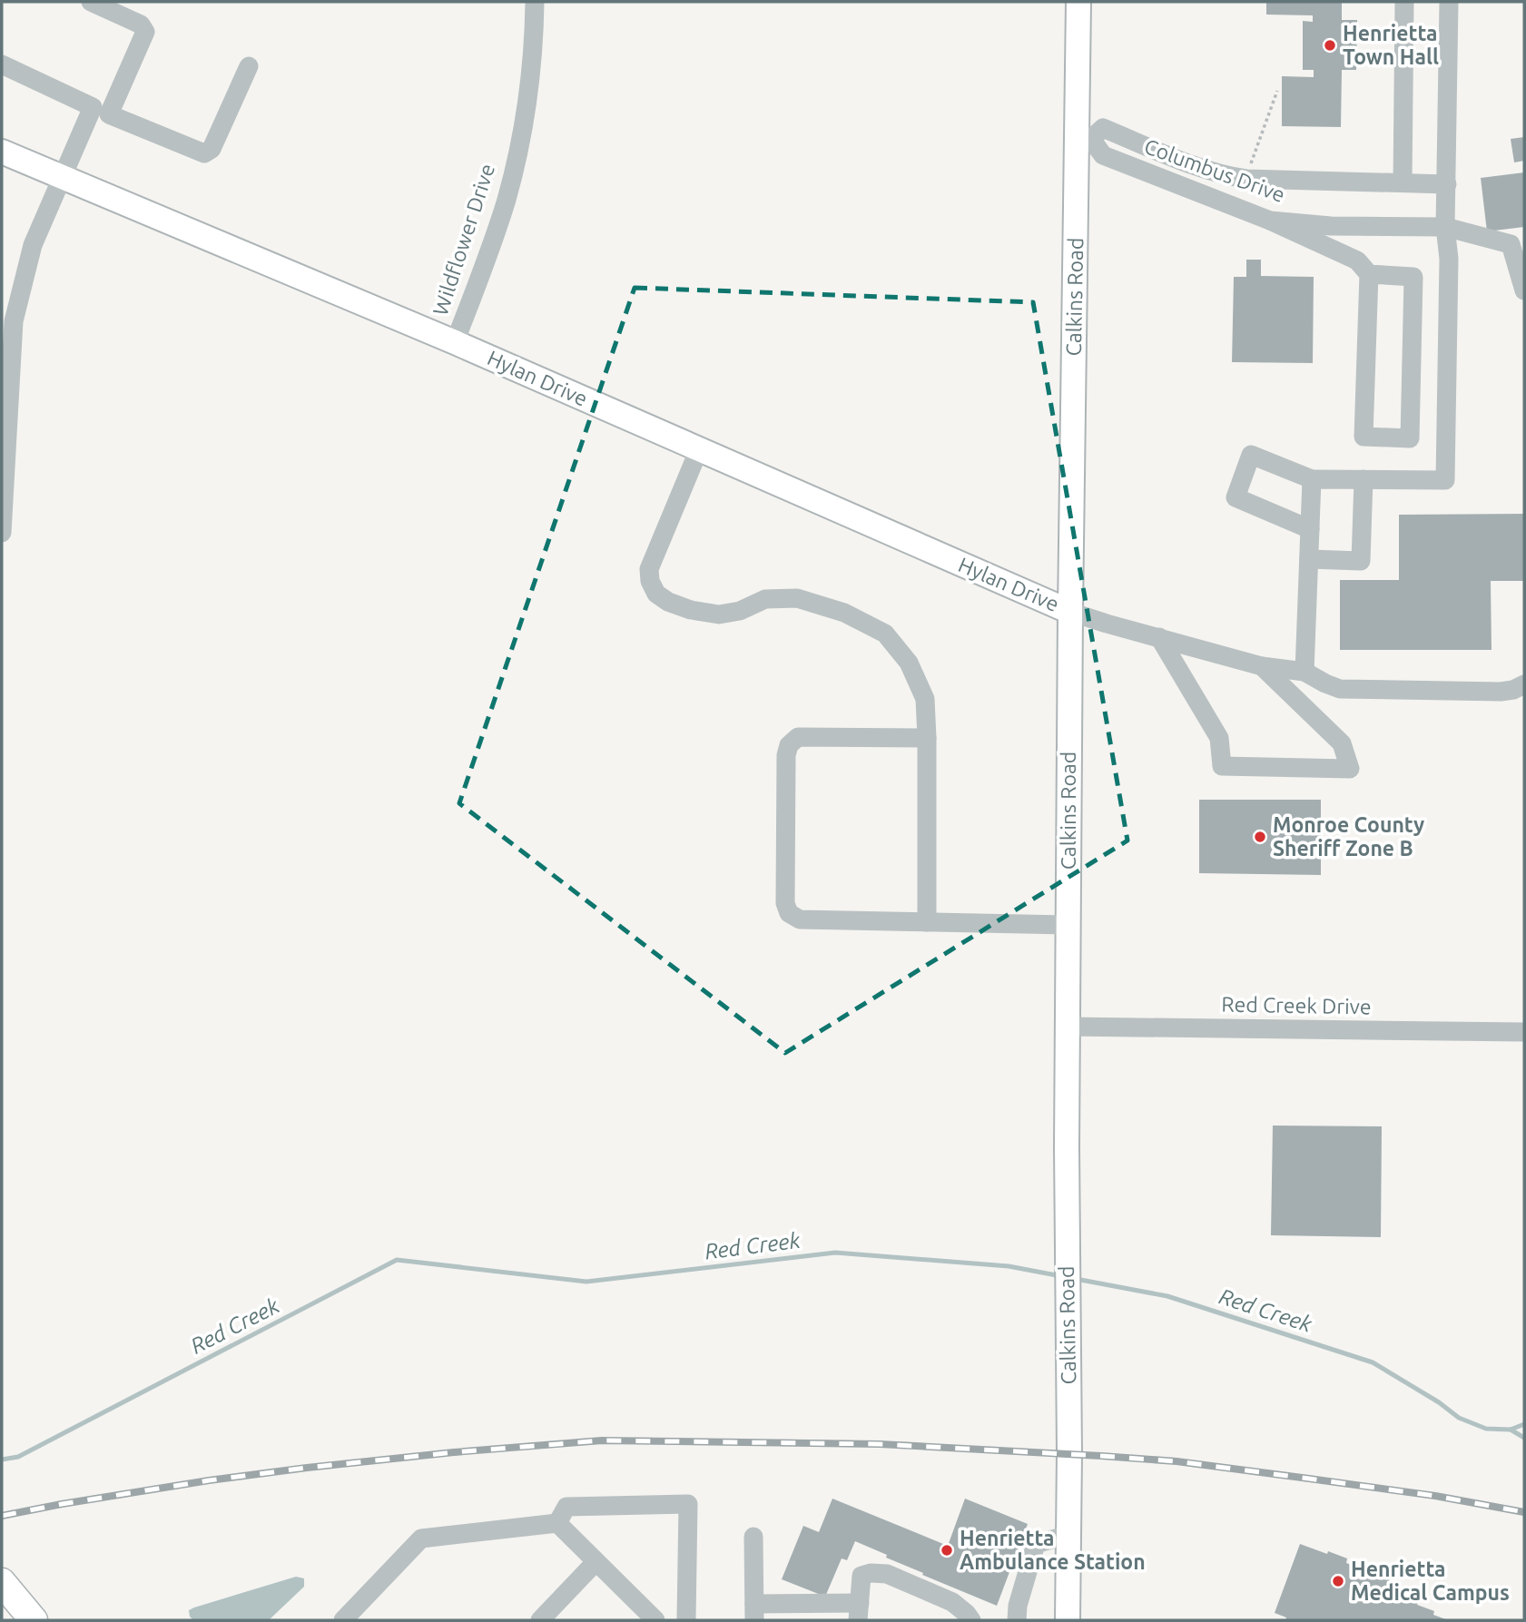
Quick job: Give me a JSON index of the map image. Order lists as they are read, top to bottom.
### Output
{
  "streets": {
    "main road": ["Calkins Road", "Hylan Drive"],
    "street": ["Columbus Drive", "Wildflower Drive", "Red Creek Drive"]
  },
  "crossings": [
    ["Columbus Drive", "Calkins Road"],
    ["Wildflower Drive", "Hylan Drive"],
    ["Calkins Road", "Hylan Drive"],
    ["Calkins Road", "Red Creek Drive"]
  ],
  "water": ["Red Creek"],
  "places": [
    "Henrietta Town Hall",
    "Monroe County Sheriff Zone B",
    "Henrietta Ambulance Station",
    "Henrietta Medical Campus"
  ]
}
